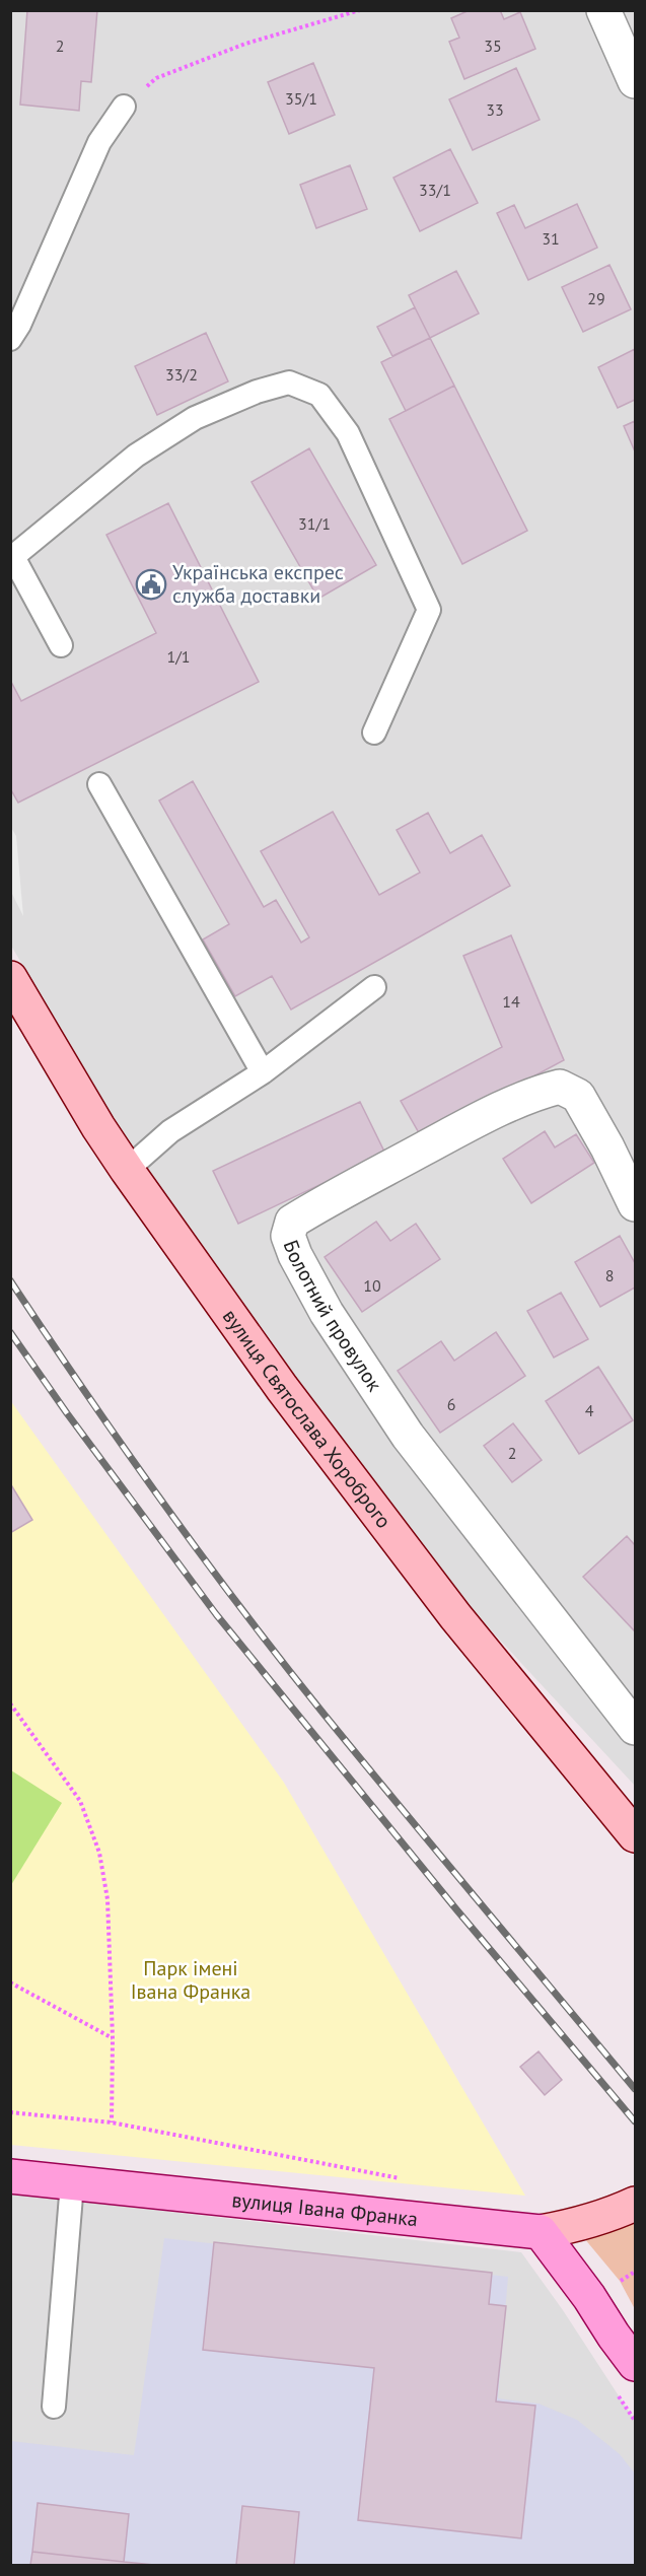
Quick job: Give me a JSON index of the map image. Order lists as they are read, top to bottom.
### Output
{
  "streets": {
    "main road": ["вулиця Святослава Хороброго", "вулиця Івана Франка"],
    "street": ["Болотний провулок"]
  },
  "parks": ["Парк імені Івана Франка"],
  "places": {
    "public building": ["Українська експрес служба доставки"]
  },
  "house_numbers": [
    "2",
    "35",
    "35/1",
    "33",
    "33/1",
    "31",
    "29",
    "33/2",
    "31/1",
    "1/1",
    "14",
    "8",
    "10",
    "6",
    "4",
    "2"
  ]
}
